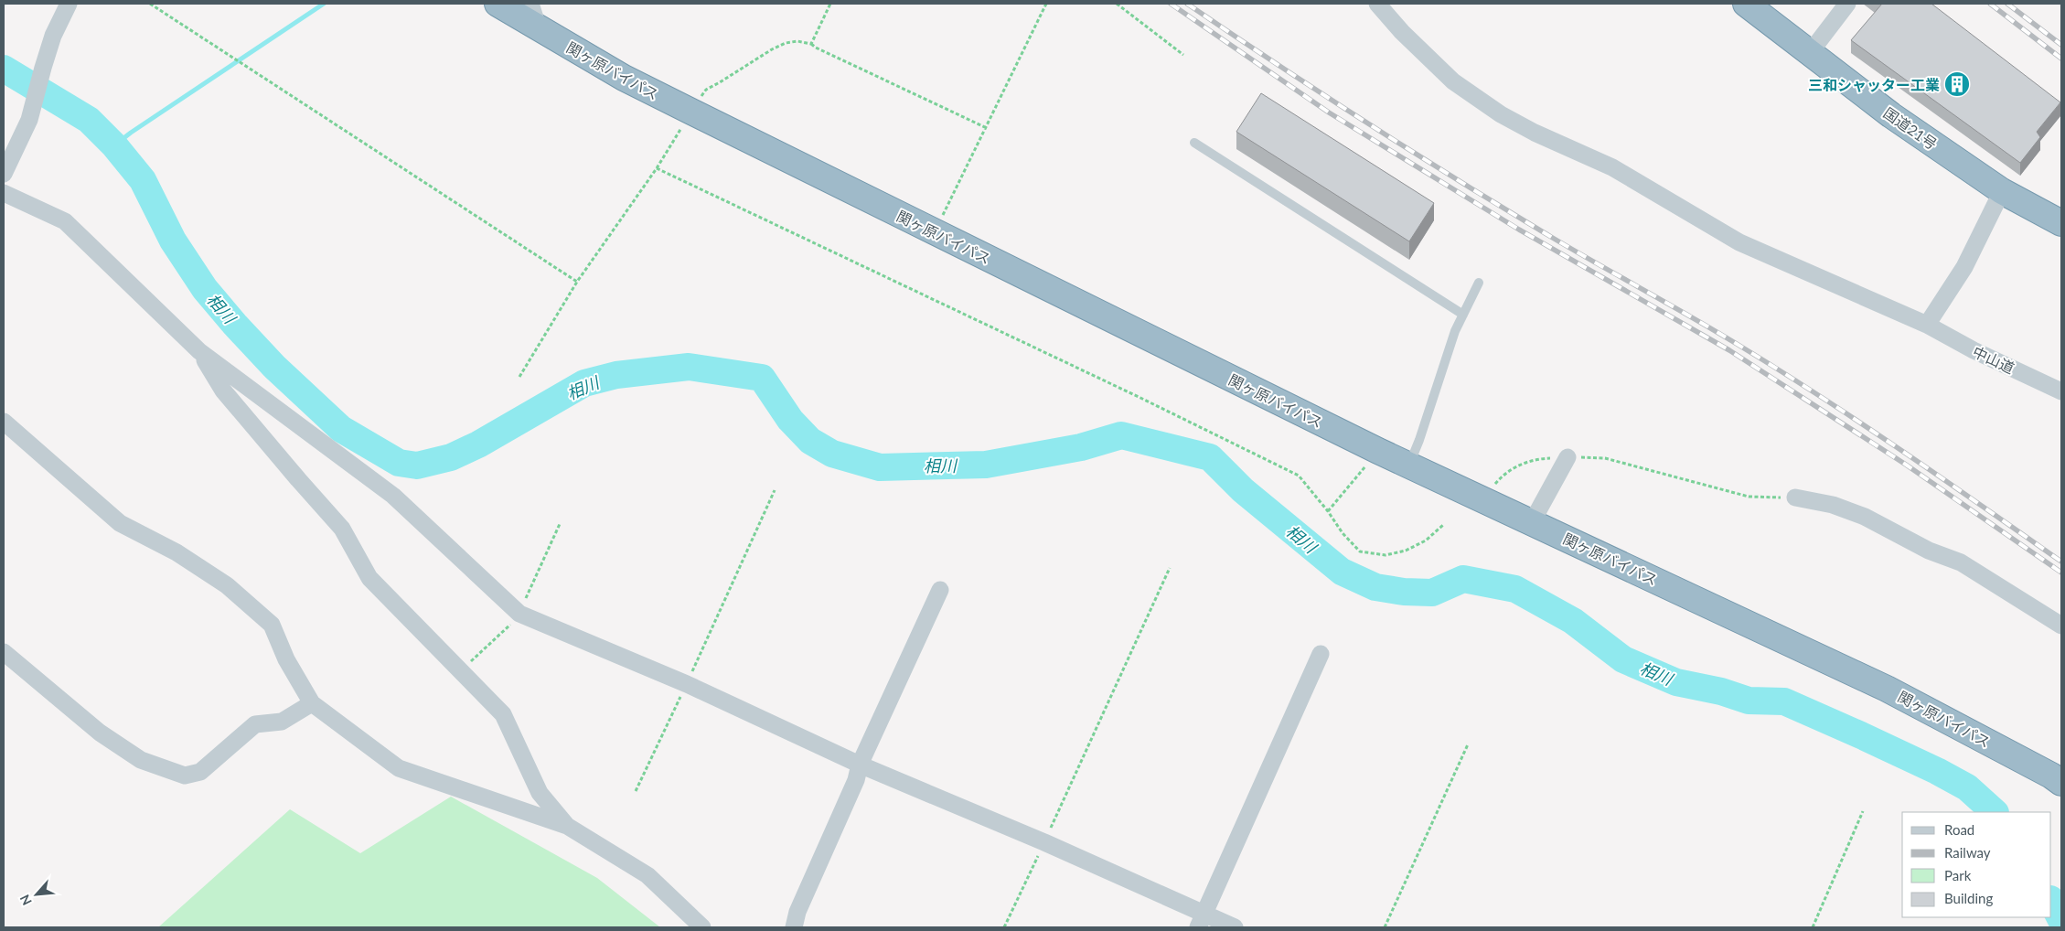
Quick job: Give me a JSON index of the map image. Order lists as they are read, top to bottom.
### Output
{
  "streets": {
    "highway": ["関ヶ原バイパス", "国道21号"],
    "street": ["中山道"]
  },
  "water": ["相川"],
  "places": {
    "building": ["三和シャッター工業"]
  },
  "legend": [
    "Road",
    "Railway",
    "Park",
    "Building"
  ],
  "north": "bottom left"
}
